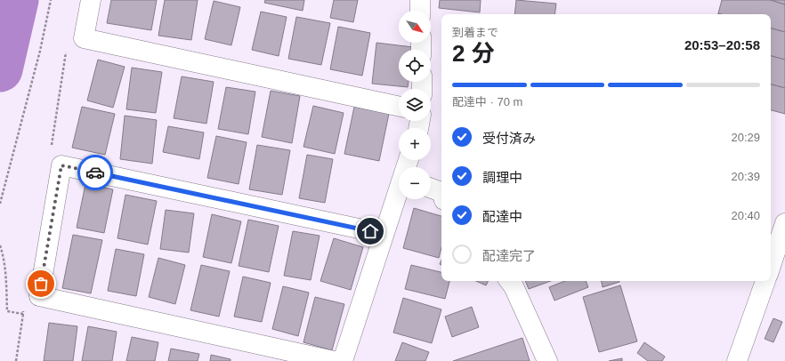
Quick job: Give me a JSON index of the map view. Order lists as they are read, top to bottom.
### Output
{
  "north": "bottom right",
  "page": {
    "map_buttons": ["+", "−"],
    "heading": ["2 分", "到着まで", "20:53–20:58"],
    "bar": "配達中 · 70 m",
    "list": [
      ["受付済み", "20:29"],
      ["調理中", "20:39"],
      ["配達中", "20:40"],
      "配達完了"
    ]
  }
}
